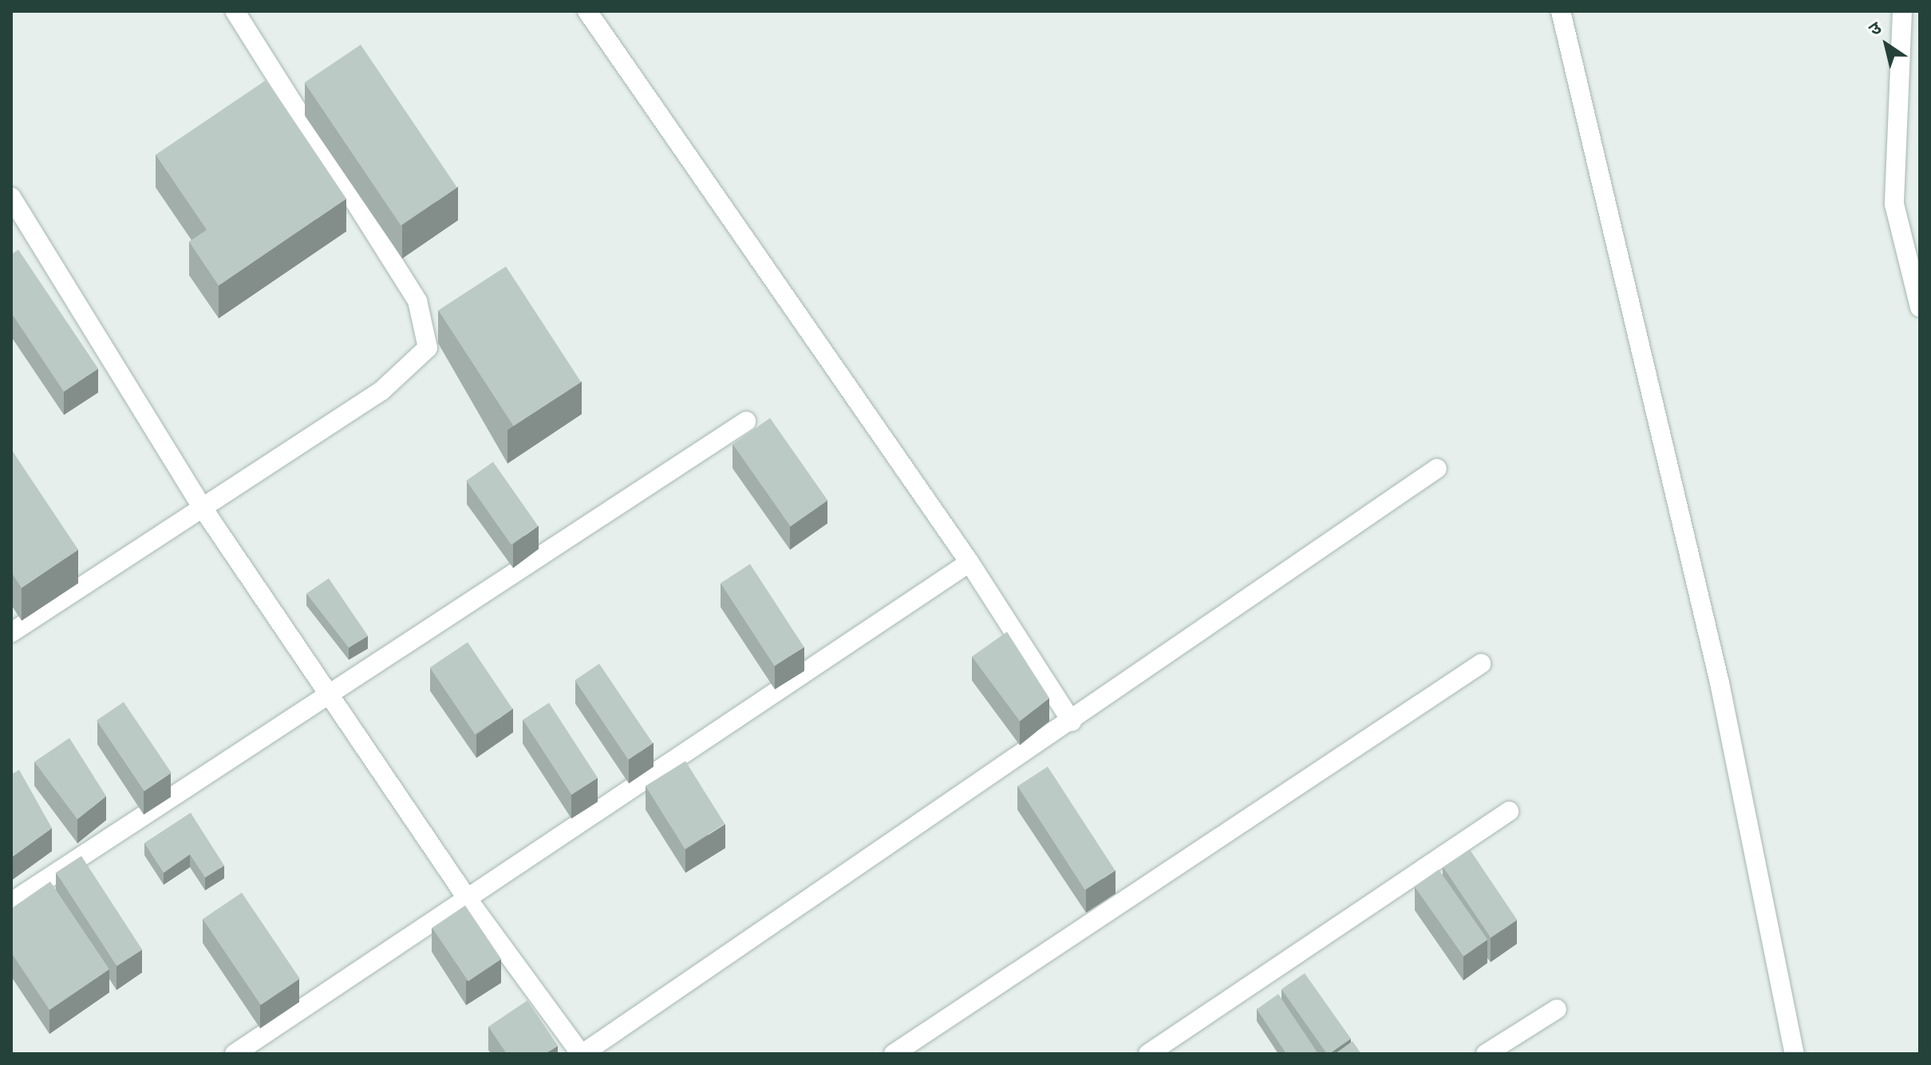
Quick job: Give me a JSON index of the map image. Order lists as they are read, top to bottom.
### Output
{
  "north": "top left"
}
